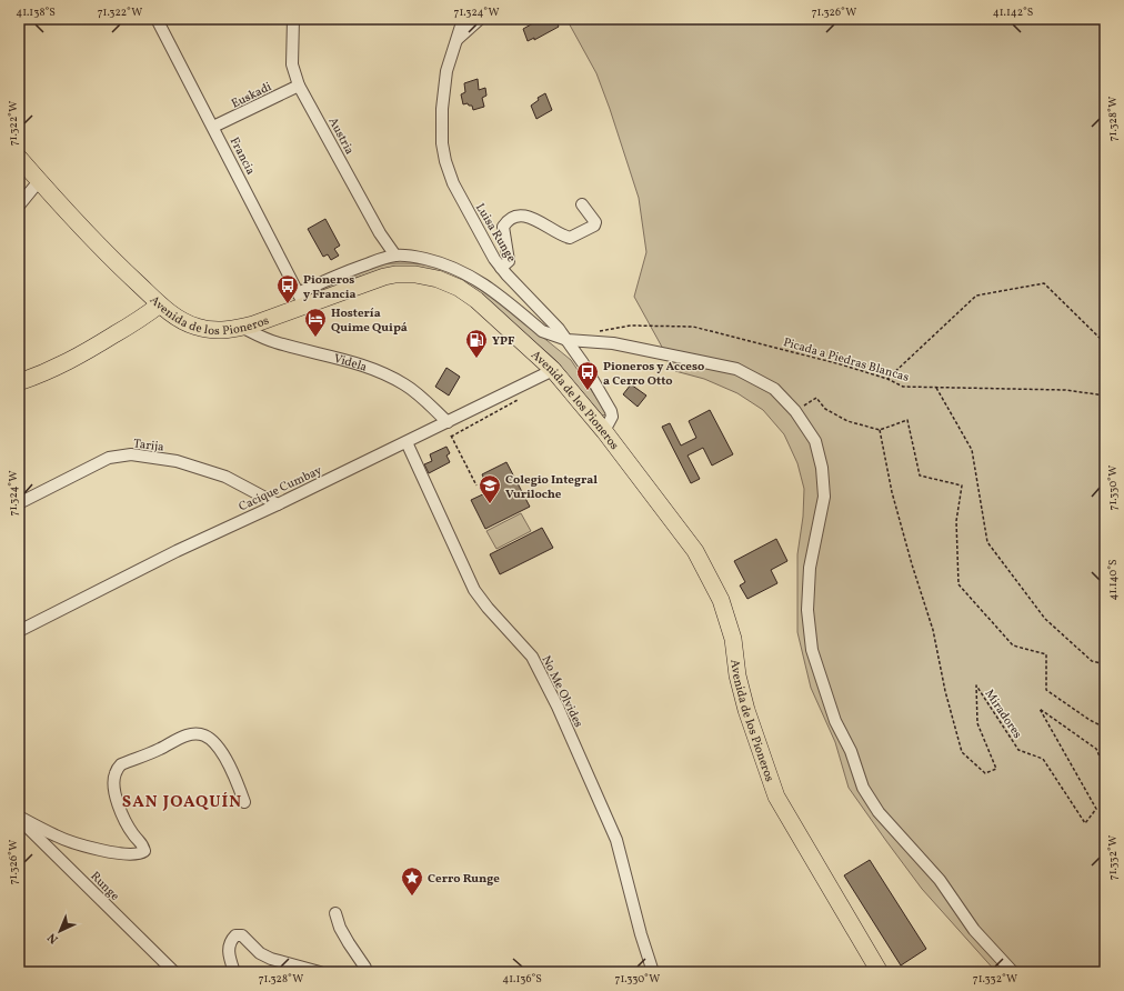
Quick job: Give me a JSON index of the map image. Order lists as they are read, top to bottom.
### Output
{
  "streets": {
    "main road": ["Avenida de los Pioneros"],
    "street": [
      "Euskadi",
      "Austria",
      "Francia",
      "Luisa Runge",
      "Videla",
      "Tarija",
      "Cacique Cumbay",
      "No Me Olvides",
      "Runge"
    ],
    "path": ["Picada a Piedras Blancas", "Miradores"]
  },
  "crossings": [
    ["Euskadi", "Austria"],
    ["Euskadi", "Francia"],
    ["Francia", "Avenida de los Pioneros"],
    ["Luisa Runge", "Avenida de los Pioneros"],
    ["Avenida de los Pioneros", "Videla"],
    ["Avenida de los Pioneros", "Cacique Cumbay"],
    ["Videla", "Cacique Cumbay"],
    ["Tarija", "Cacique Cumbay"],
    ["Cacique Cumbay", "No Me Olvides"]
  ],
  "districts": ["SAN JOAQUÍN"],
  "places": {
    "bus stop": ["Pioneros y Francia", "Pioneros y Acceso a Cerro Otto"],
    "hotel": ["Hostería Quime Quipá"],
    "fuel station": ["YPF"],
    "school or university": ["Colegio Integral Vuriloche"],
    "place": ["Cerro Runge"]
  },
  "north": "bottom left",
  "coordinates": [
    "41.138°S",
    "71.322°W",
    "71.324°W",
    "71.326°W",
    "41.142°S",
    "71.328°W",
    "71.330°W",
    "41.140°S",
    "71.332°W",
    "41.136°S"
  ]
}
